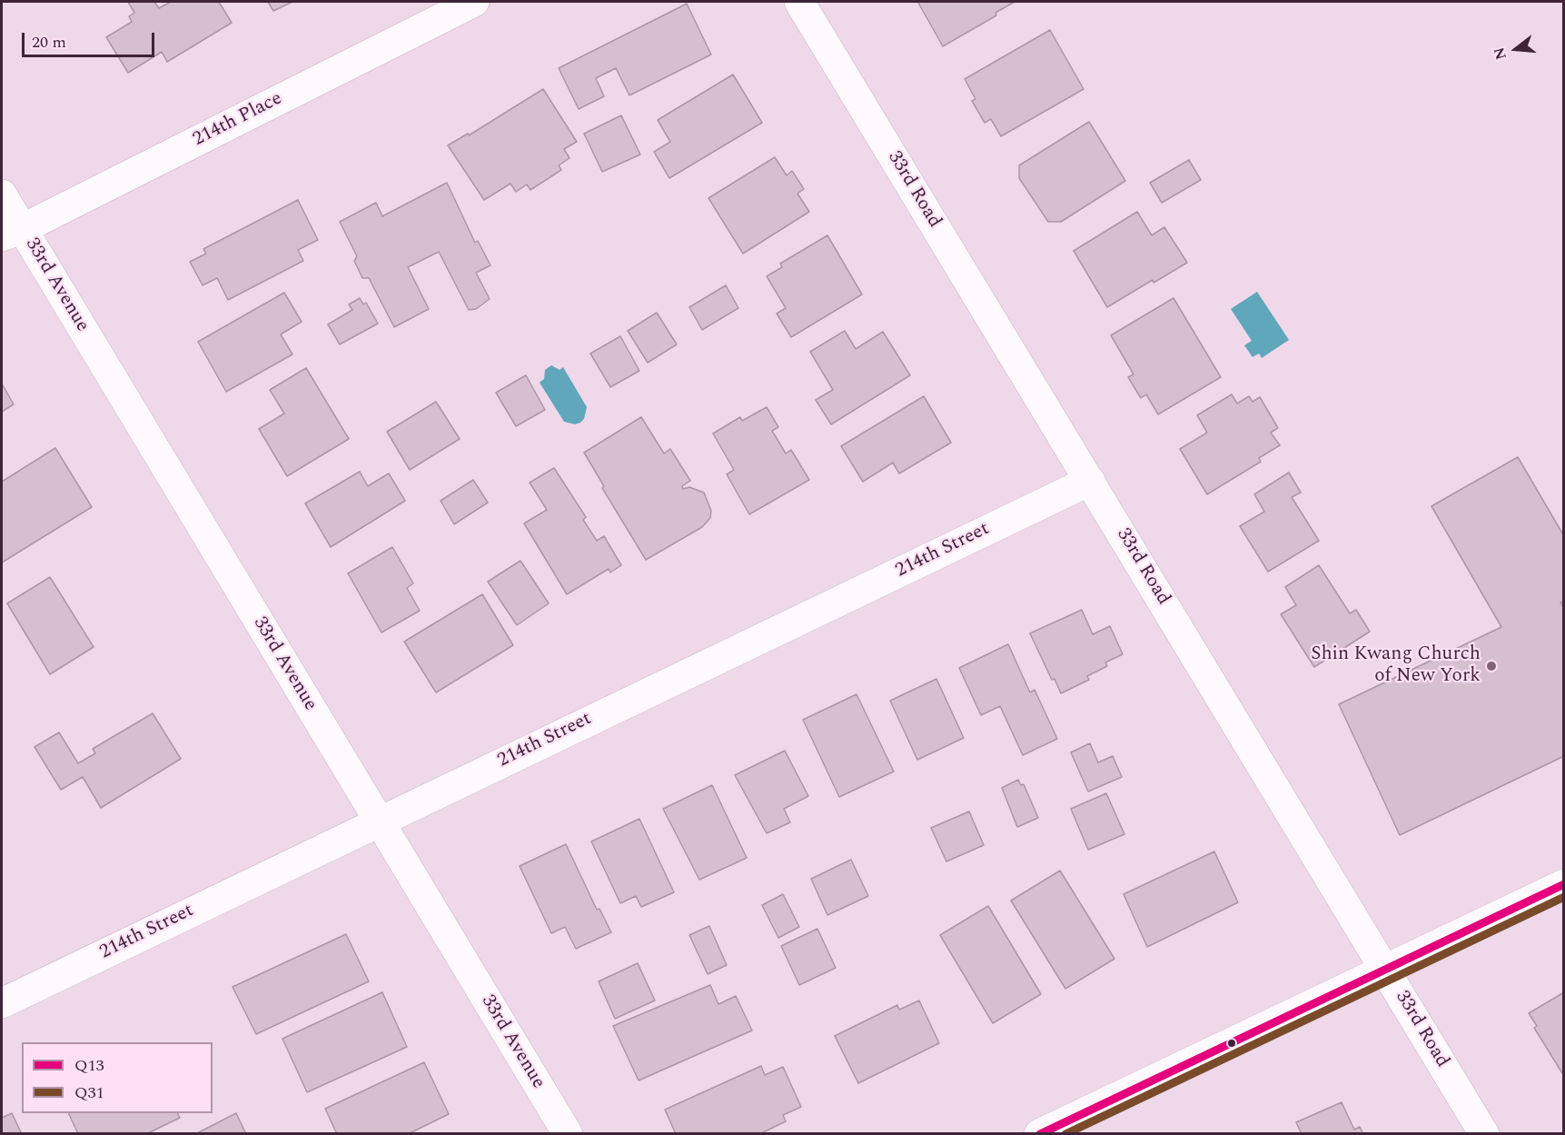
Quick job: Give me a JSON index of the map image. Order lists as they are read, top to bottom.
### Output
{
  "streets": {
    "street": [
      "214th Place",
      "33rd Road",
      "33rd Avenue",
      "214th Street"
    ]
  },
  "crossings": [
    ["214th Place", "33rd Avenue"],
    ["33rd Road", "214th Street"],
    ["33rd Avenue", "214th Street"]
  ],
  "places": ["Shin Kwang Church of New York"],
  "lines": ["transit line Q13", "transit line Q31"],
  "legend": ["Q13", "Q31"],
  "scale_bar": "20 m",
  "north": "left"
}
